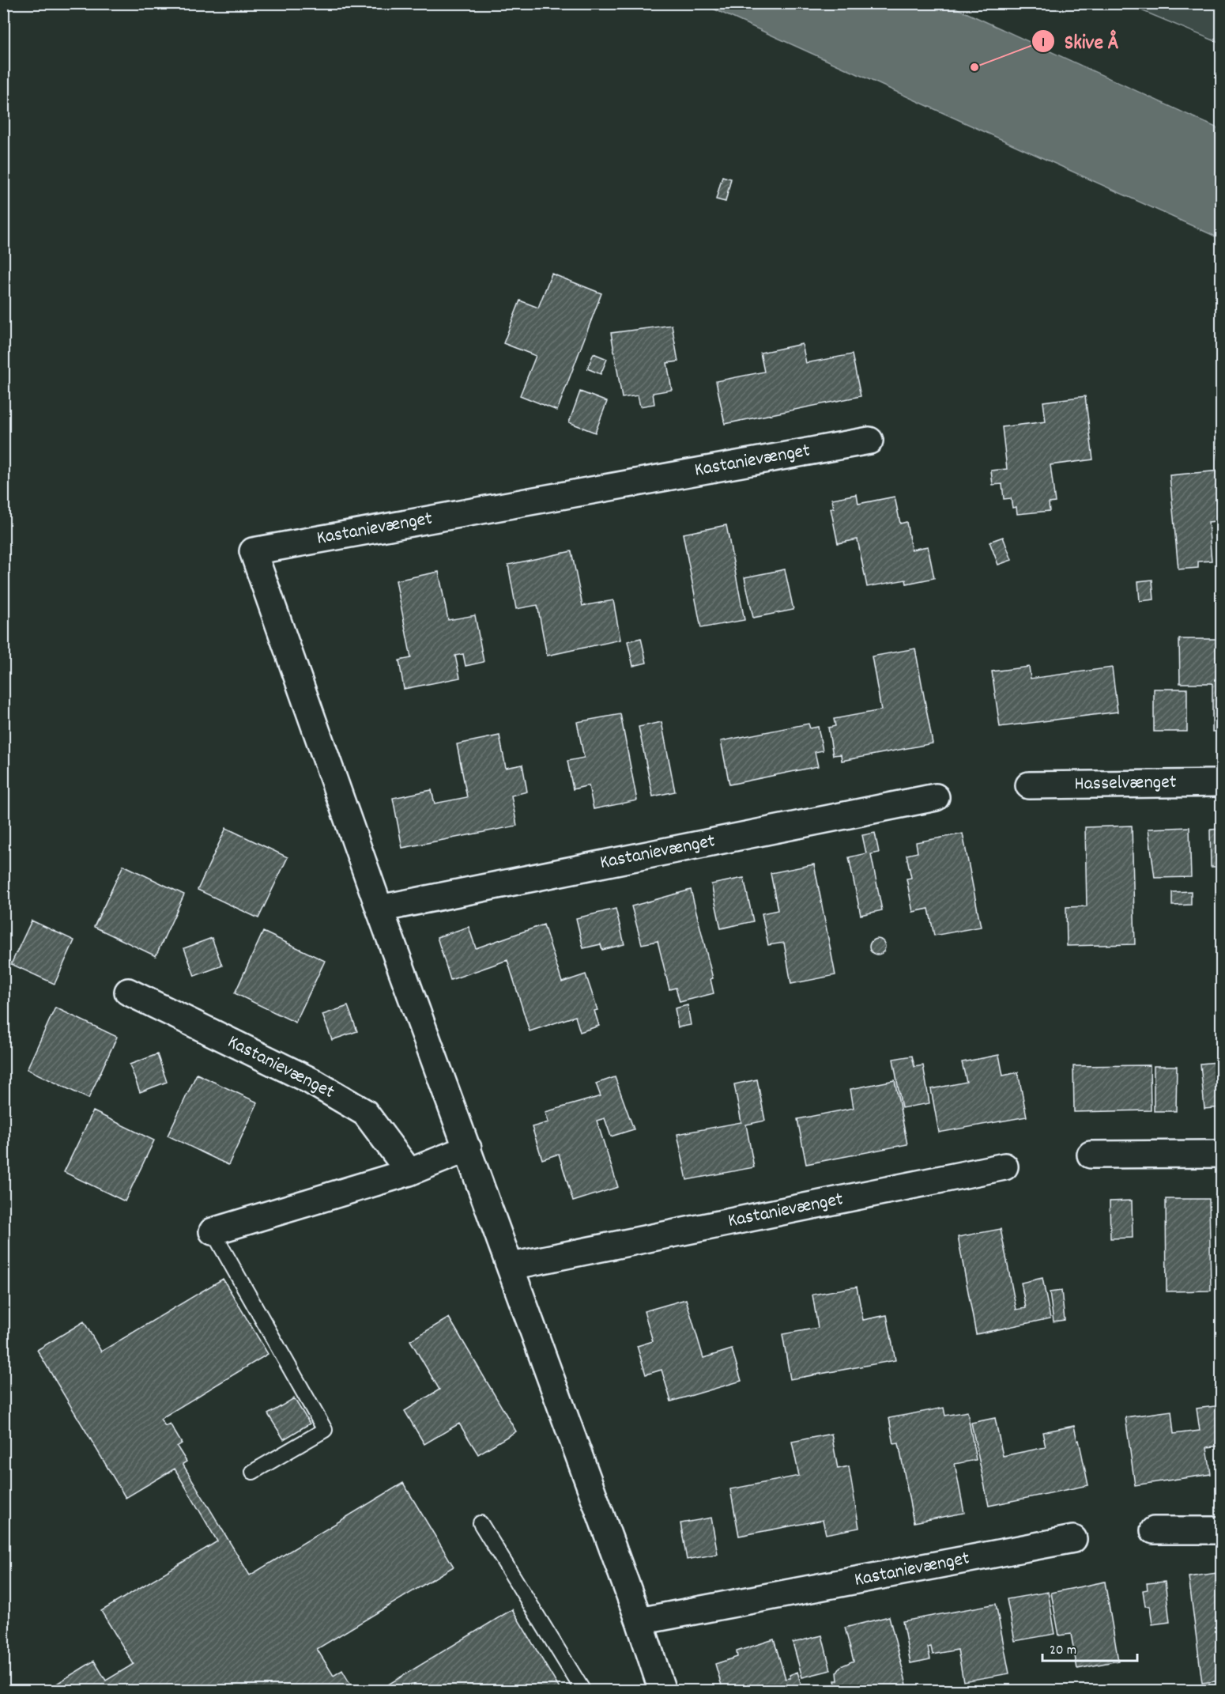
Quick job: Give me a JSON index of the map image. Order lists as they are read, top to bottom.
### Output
{
  "streets": {
    "street": ["Kastanievænget", "Hasselvænget"]
  },
  "places": ["Skive Å"],
  "scale_bar": "20 m"
}
